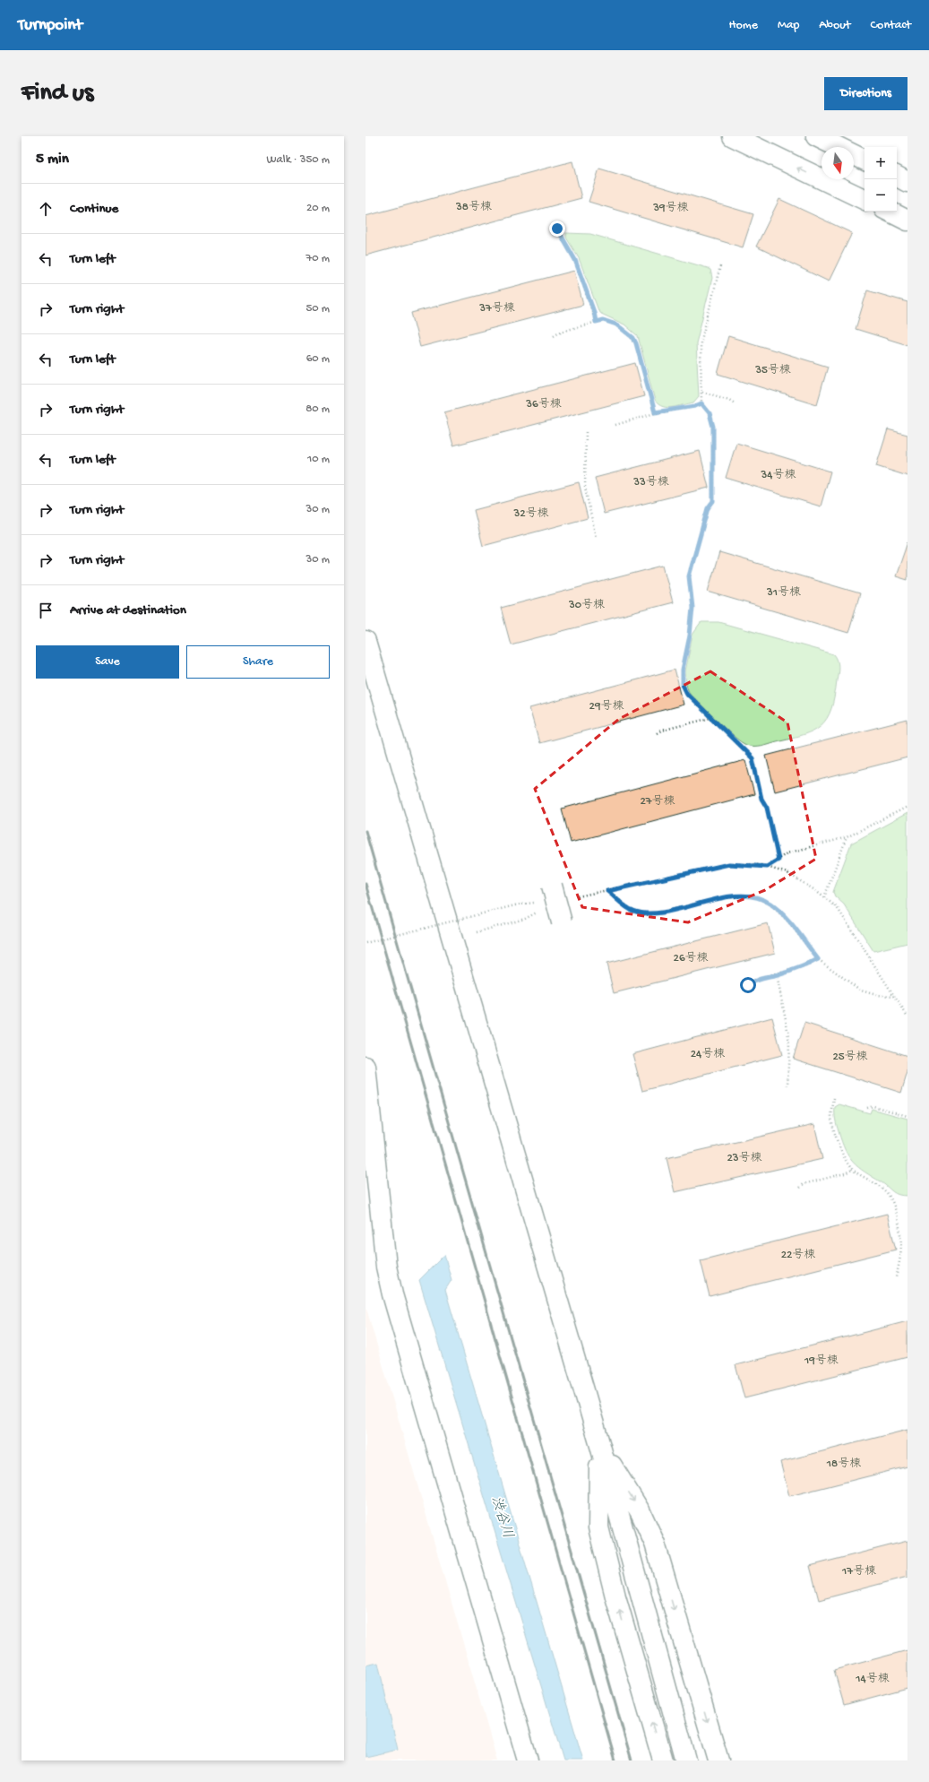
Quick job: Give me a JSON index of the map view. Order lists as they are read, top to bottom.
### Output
{
  "water": ["渋谷川"],
  "house_numbers": [
    "38号棟",
    "39号棟",
    "37号棟",
    "35号棟",
    "36号棟",
    "34号棟",
    "33号棟",
    "32号棟",
    "31号棟",
    "30号棟",
    "29号棟",
    "27号棟",
    "26号棟",
    "24号棟",
    "25号棟",
    "23号棟",
    "22号棟",
    "19号棟",
    "18号棟",
    "17号棟",
    "14号棟"
  ],
  "north": "bottom",
  "page": {
    "header": "Turnpoint",
    "nav": [
      "Home",
      "Map",
      "About",
      "Contact"
    ],
    "buttons": [
      "Directions",
      ["Save", "Share"]
    ],
    "title": "Find us",
    "heading": ["5 min", "Walk · 350 m"],
    "map_buttons": ["+", "−"],
    "list": [
      ["Continue", "20 m"],
      ["Turn left", "70 m"],
      ["Turn right", "50 m"],
      ["Turn left", "60 m"],
      ["Turn right", "80 m"],
      ["Turn left", "10 m"],
      ["Turn right", "30 m"],
      ["Turn right", "30 m"],
      "Arrive at destination"
    ]
  }
}
